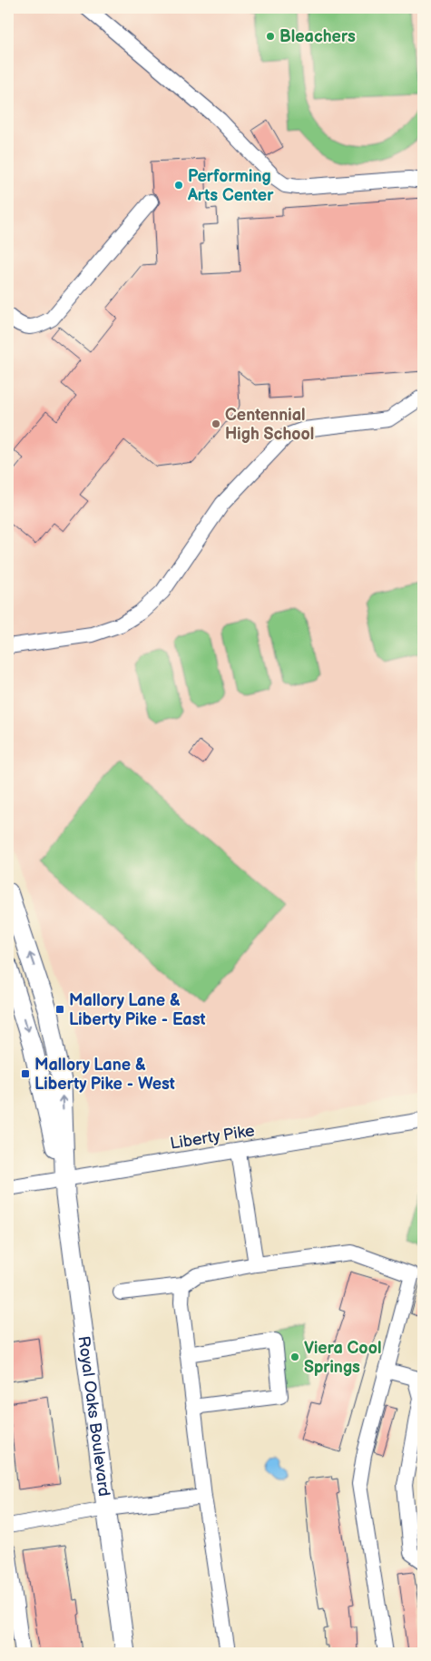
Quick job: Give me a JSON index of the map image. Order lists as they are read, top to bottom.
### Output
{
  "streets": {
    "main road": ["Royal Oaks Boulevard"],
    "street": ["Liberty Pike"]
  },
  "crossings": [
    ["Liberty Pike", "Royal Oaks Boulevard"]
  ],
  "places": {
    "other": [
      "Bleachers",
      "Performing Arts Center",
      "Centennial High School",
      "Viera Cool Springs"
    ],
    "transit": ["Mallory Lane & Liberty Pike - East", "Mallory Lane & Liberty Pike - West"]
  }
}
